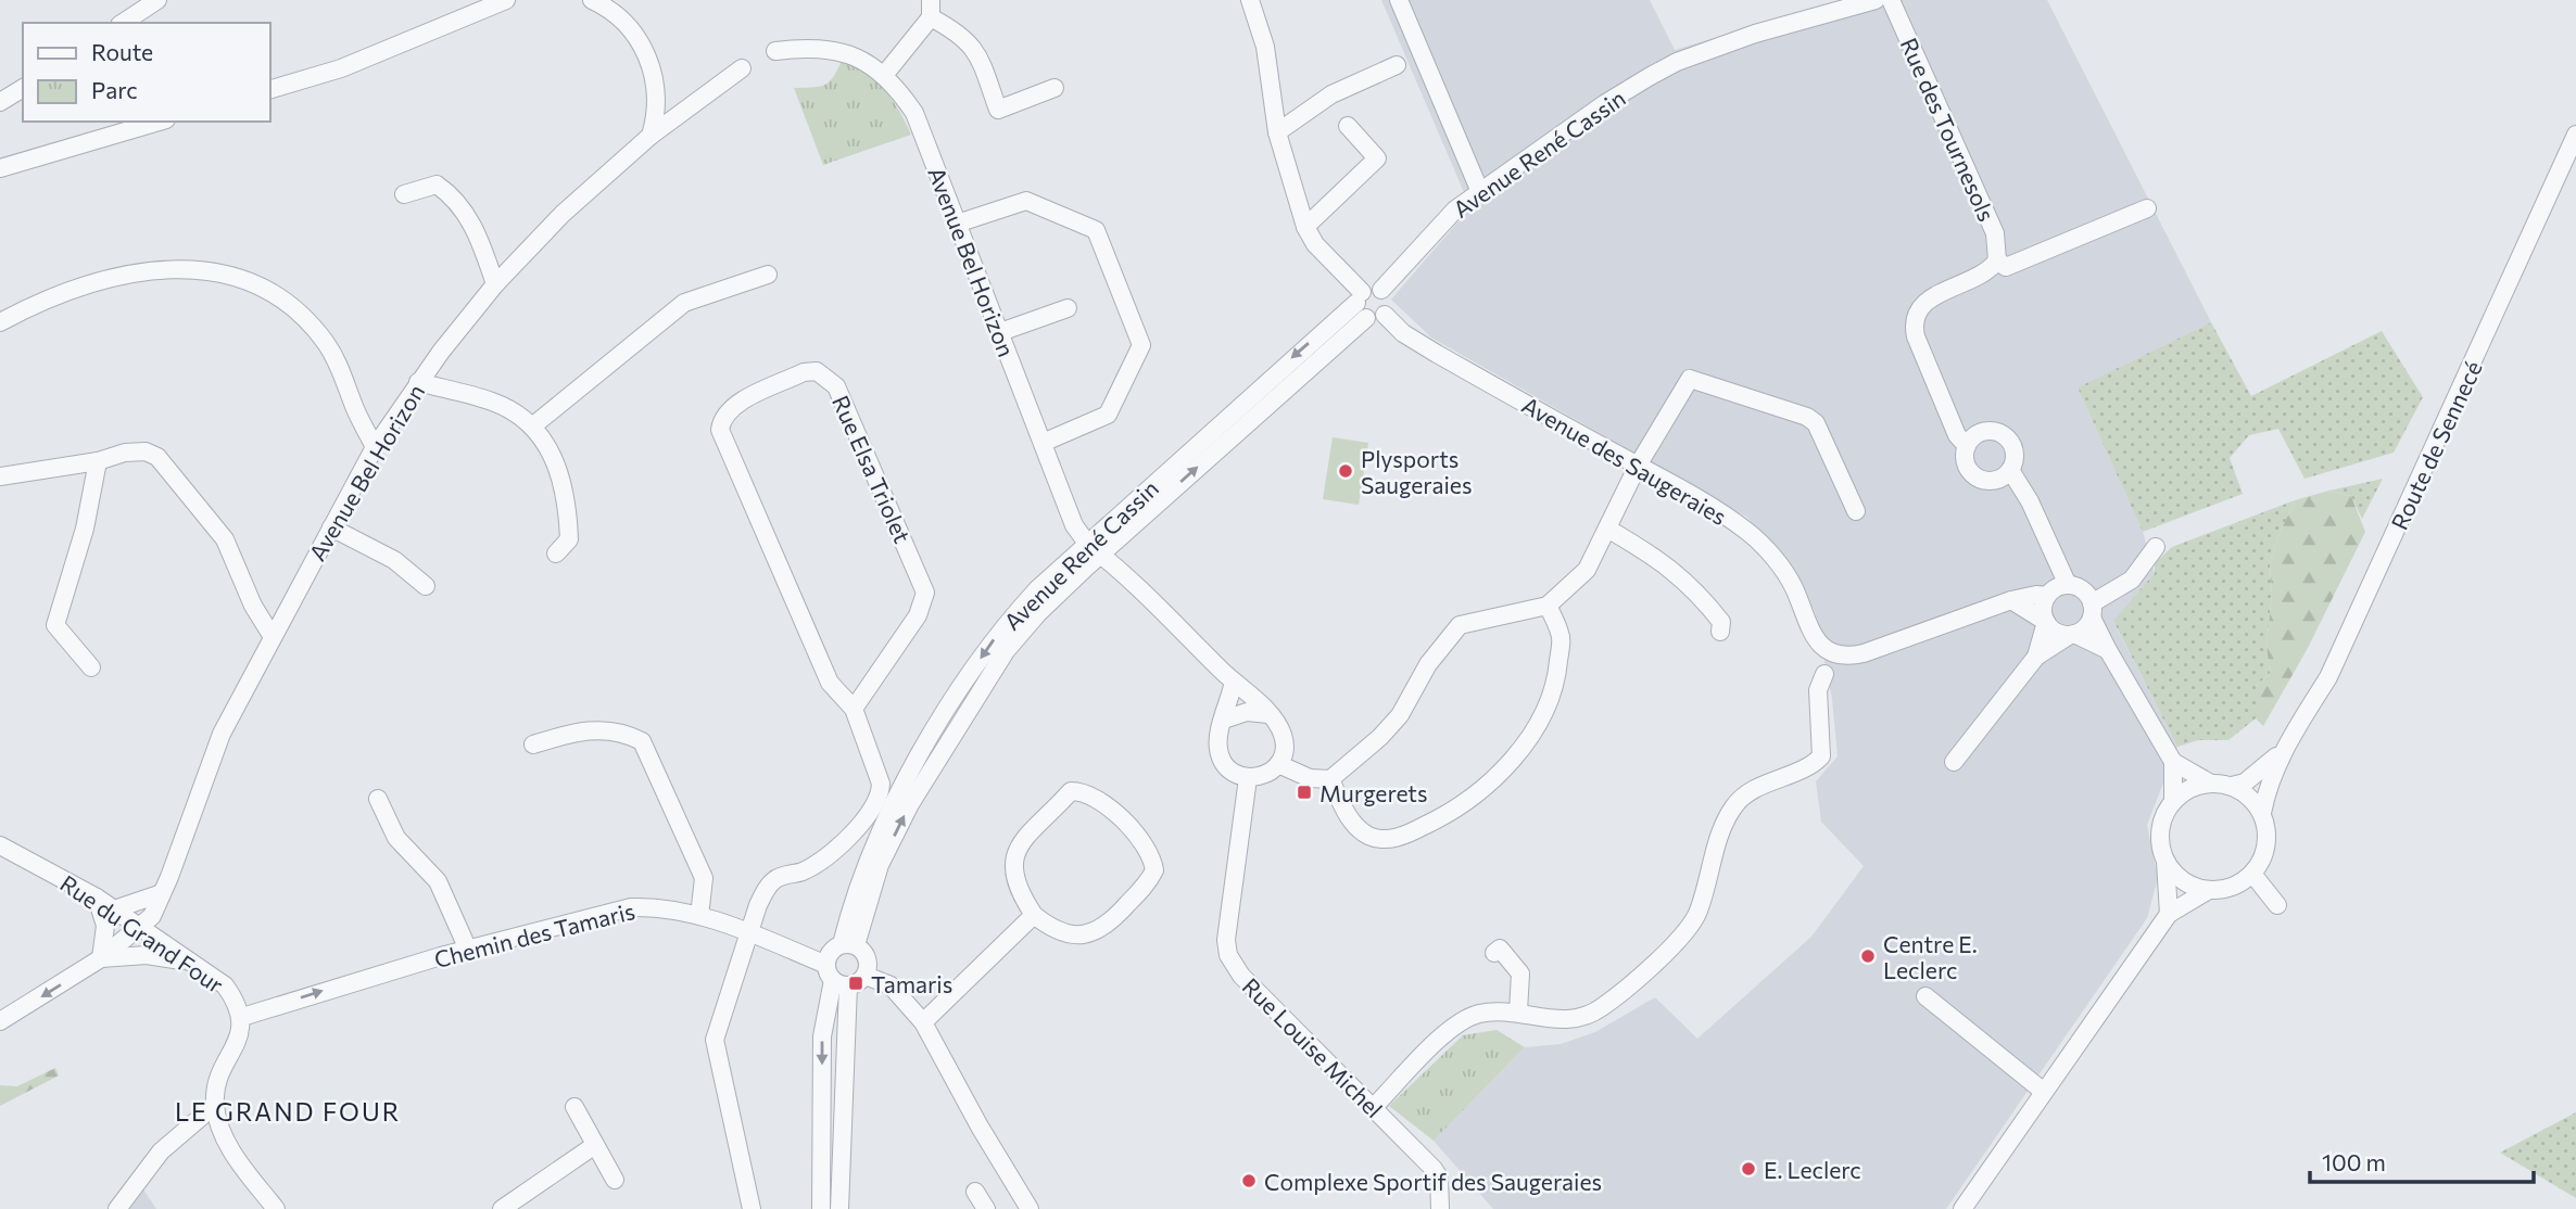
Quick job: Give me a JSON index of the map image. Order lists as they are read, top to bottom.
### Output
{
  "streets": {
    "street": [
      "Rue des Tournesols",
      "Avenue René Cassin",
      "Avenue Bel Horizon",
      "Route de Sennecé",
      "Avenue des Saugeraies",
      "Rue Elsa Triolet",
      "Rue du Grand Four",
      "Chemin des Tamaris",
      "Rue Louise Michel"
    ]
  },
  "crossings": [
    ["Avenue René Cassin", "Avenue Bel Horizon"],
    ["Avenue René Cassin", "Avenue des Saugeraies"],
    ["Avenue Bel Horizon", "Rue du Grand Four"],
    ["Avenue Bel Horizon", "Rue Louise Michel"],
    ["Rue Elsa Triolet", "Chemin des Tamaris"],
    ["Rue du Grand Four", "Chemin des Tamaris"]
  ],
  "one_way": ["Chemin des Tamaris"],
  "districts": ["LE GRAND FOUR"],
  "places": {
    "other": [
      "Plysports Saugeraies",
      "Centre E. Leclerc",
      "E. Leclerc",
      "Complexe Sportif des Saugeraies"
    ],
    "transit": ["Murgerets", "Tamaris"]
  },
  "legend": ["Route", "Parc"],
  "scale_bar": "100 m"
}
